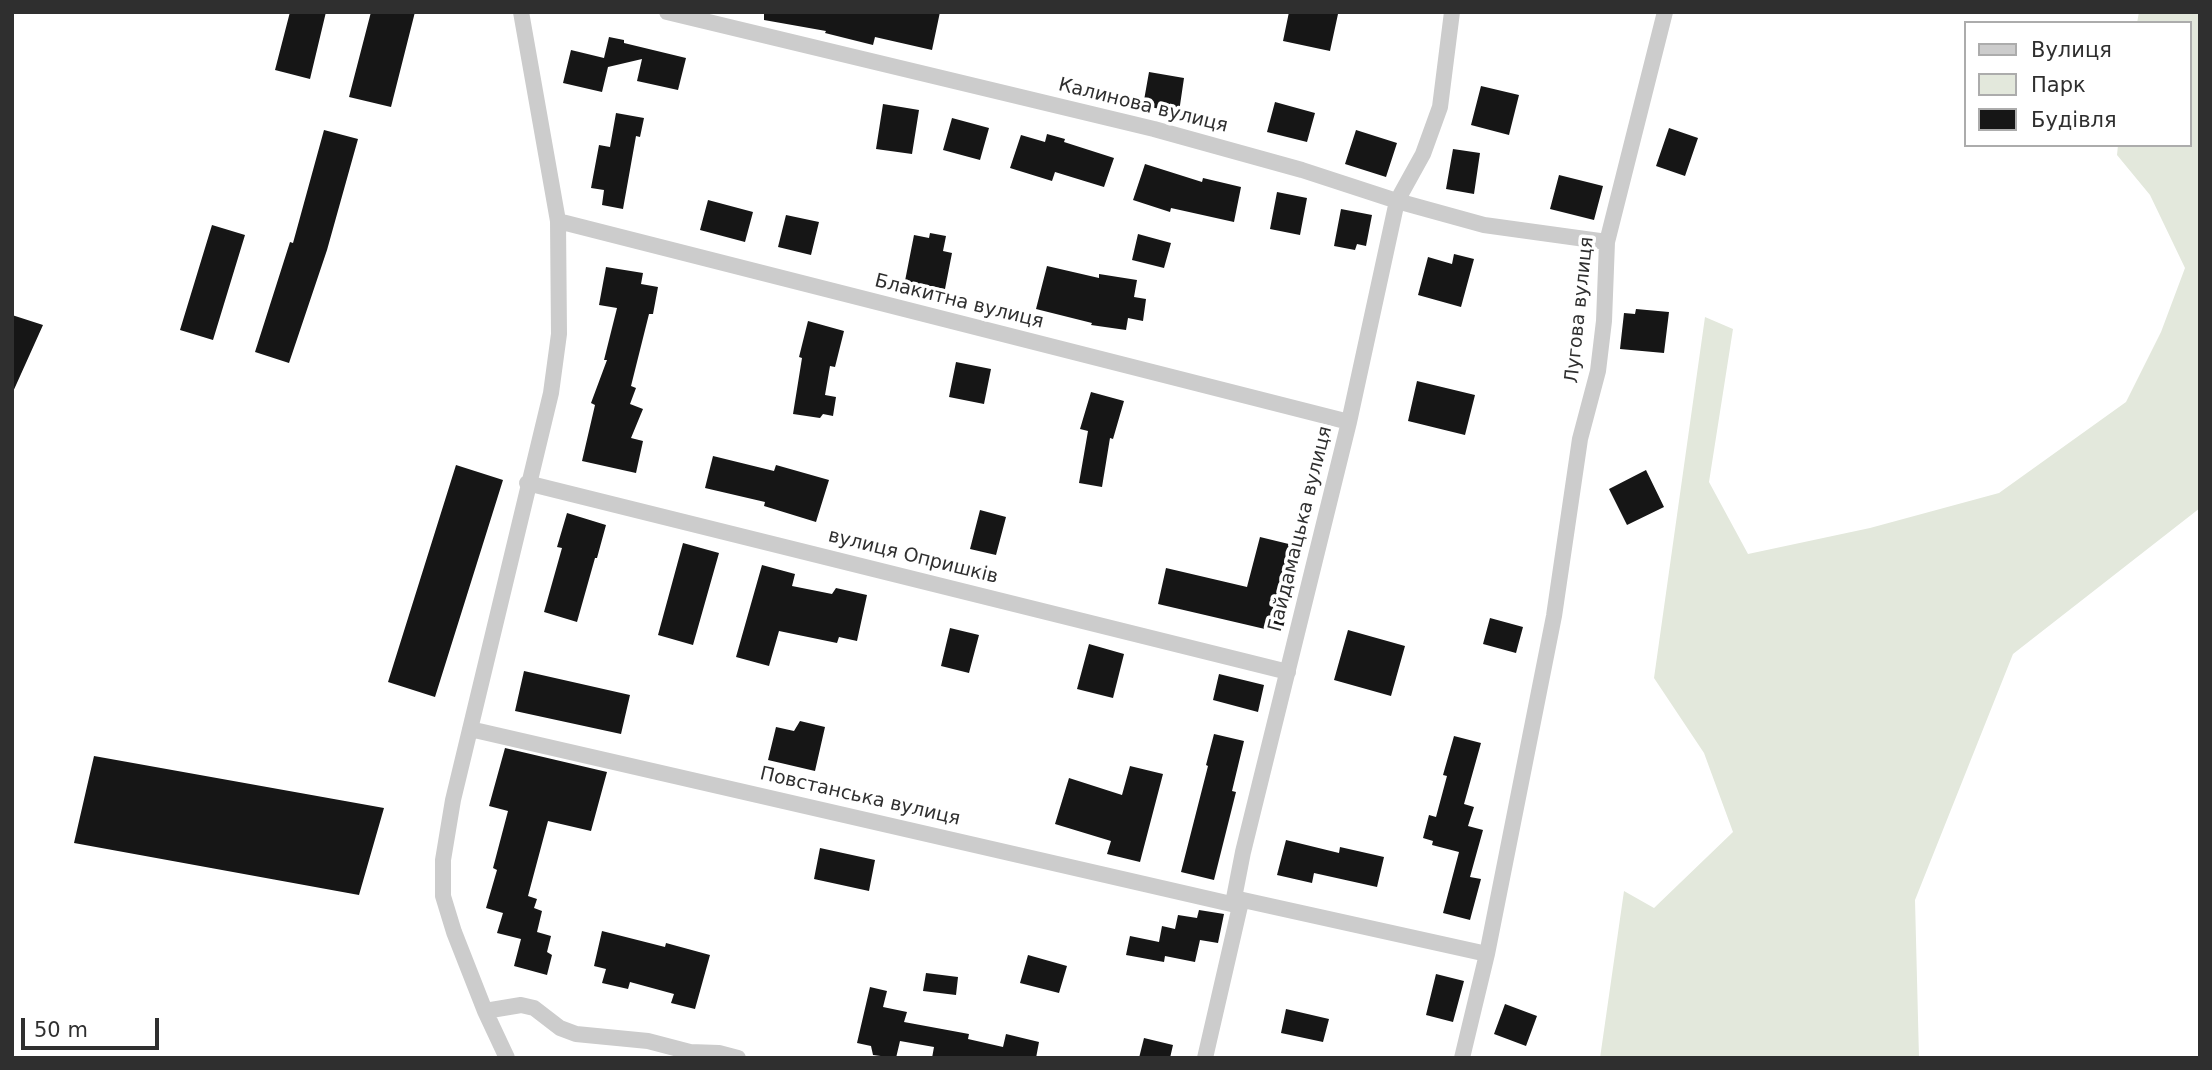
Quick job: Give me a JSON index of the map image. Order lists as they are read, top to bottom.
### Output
{
  "streets": {
    "street": [
      "Калинова вулиця",
      "Блакитна вулиця",
      "Лугова вулиця",
      "Гайдамацька вулиця",
      "вулиця Опришків",
      "Повстанська вулиця"
    ]
  },
  "crossings": [
    ["Калинова вулиця", "Лугова вулиця"],
    ["Калинова вулиця", "Гайдамацька вулиця"],
    ["Блакитна вулиця", "Гайдамацька вулиця"],
    ["Лугова вулиця", "Повстанська вулиця"],
    ["Гайдамацька вулиця", "вулиця Опришків"],
    ["Гайдамацька вулиця", "Повстанська вулиця"]
  ],
  "legend": ["Вулиця", "Парк", "Будівля"],
  "scale_bar": "50 m"
}
